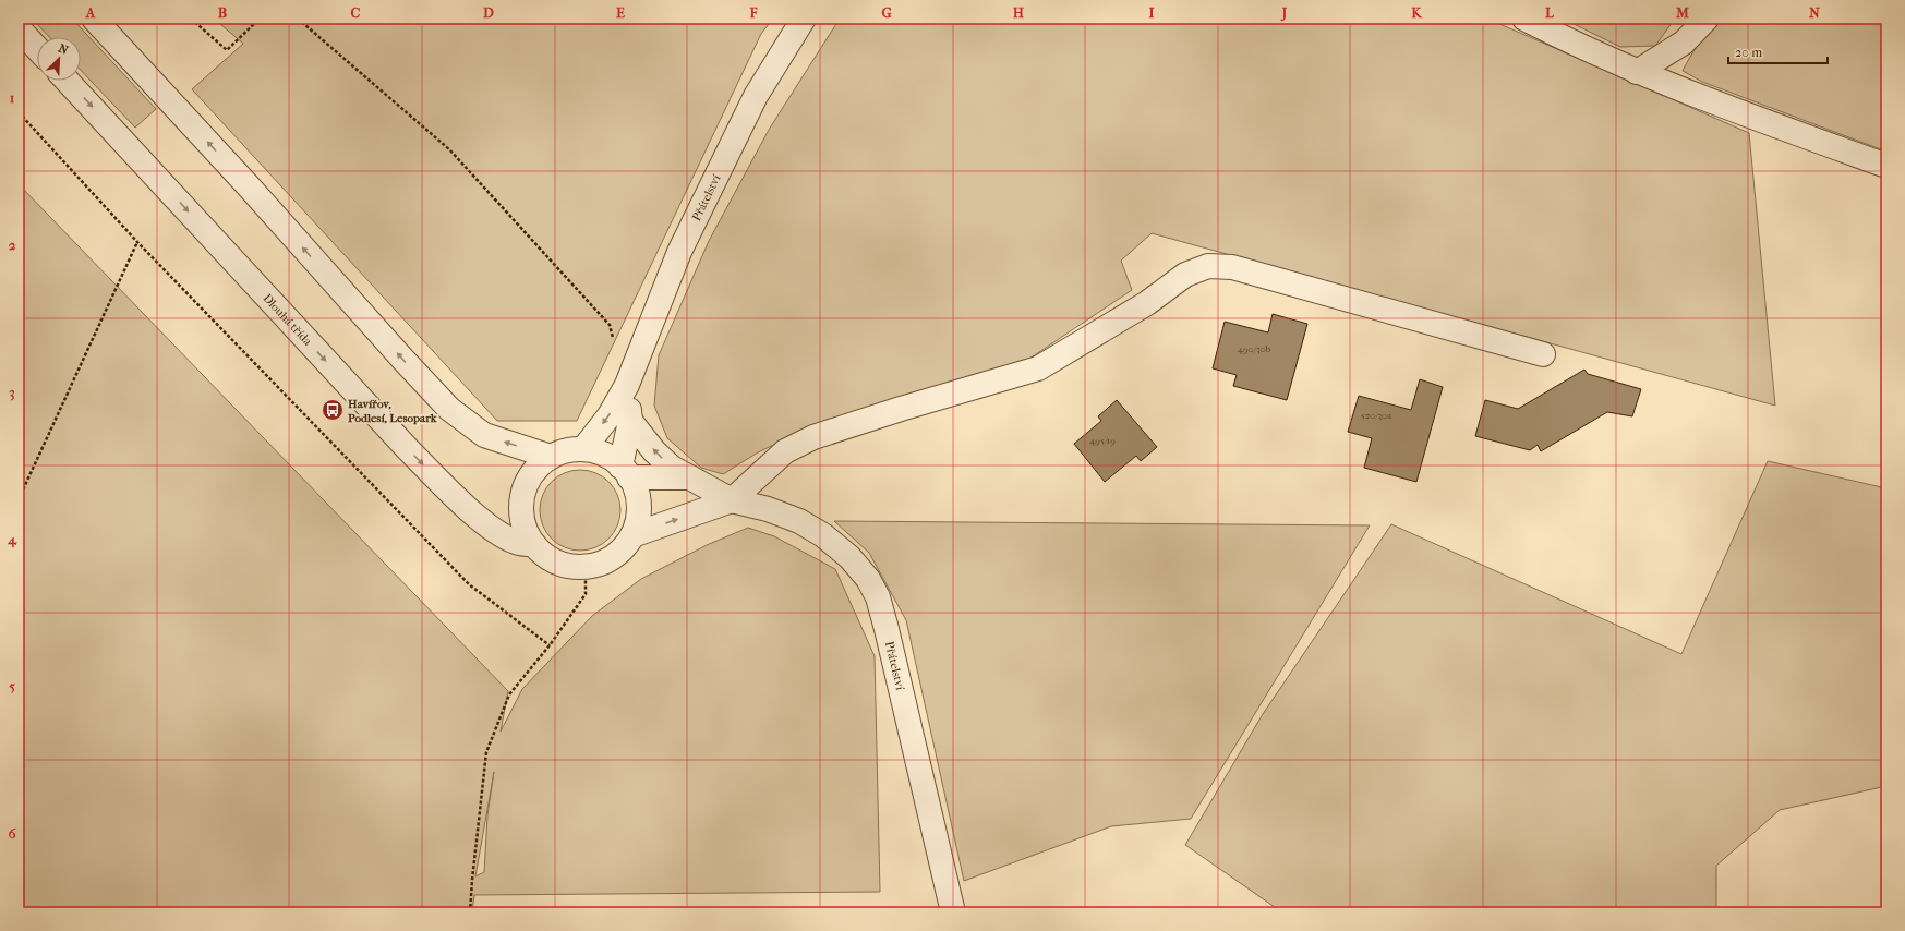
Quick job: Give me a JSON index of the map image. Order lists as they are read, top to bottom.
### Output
{
  "streets": {
    "street": ["Přátelství", "Dlouhá třída"]
  },
  "crossings": [
    ["Přátelství", "Dlouhá třída"]
  ],
  "places": {
    "bus stop": ["Havířov, Podlesí, Lesopark"]
  },
  "house_numbers": ["490/30b", "520/30a", "495/19"],
  "scale_bar": "20 m",
  "north": "top right",
  "grid": {
    "columns": [
      "A",
      "B",
      "C",
      "D",
      "E",
      "F",
      "G",
      "H",
      "I",
      "J",
      "K",
      "L",
      "M",
      "N"
    ],
    "rows": [
      "1",
      "2",
      "3",
      "4",
      "5",
      "6"
    ]
  }
}
